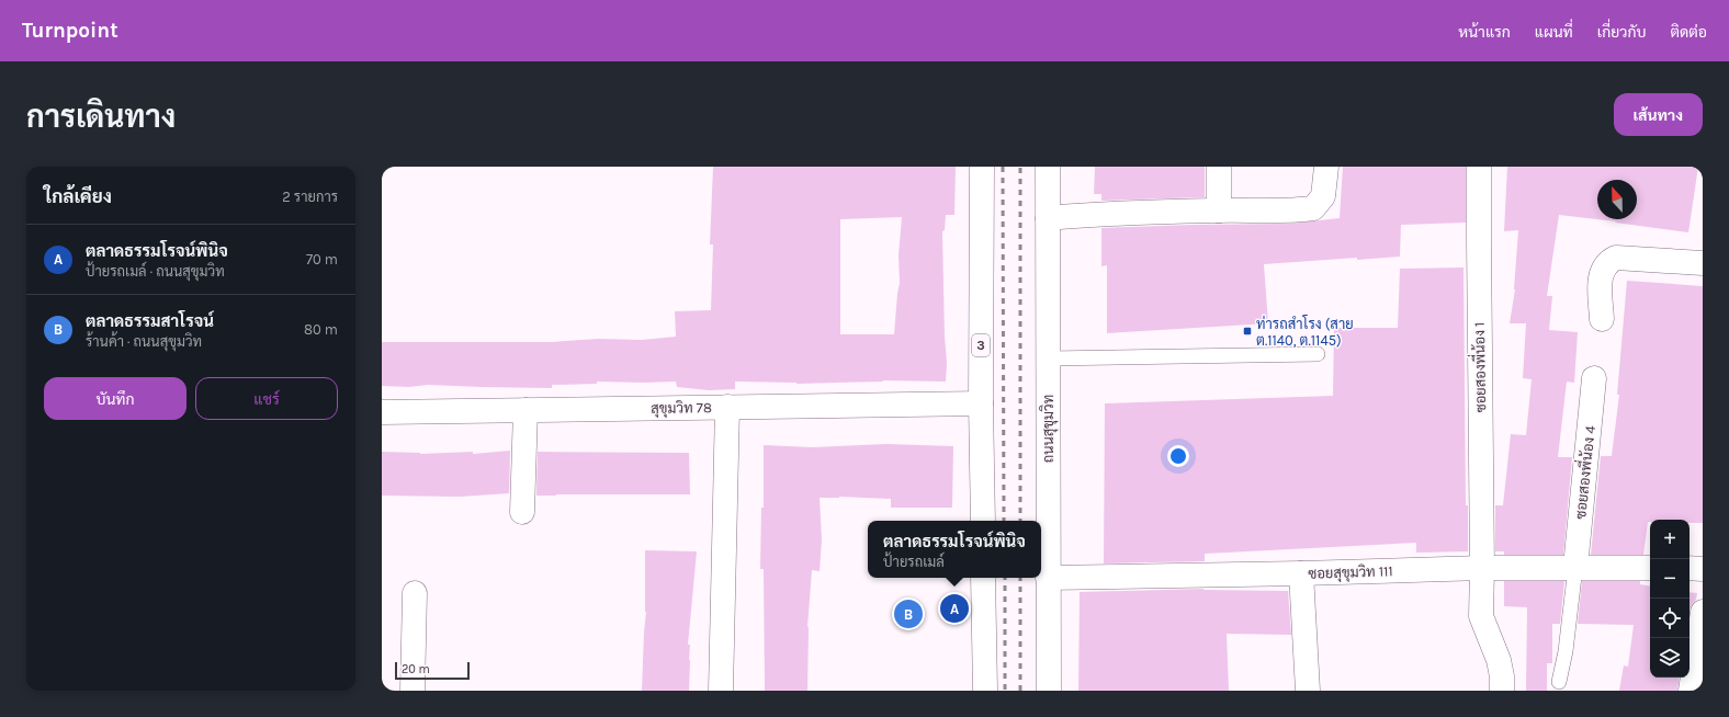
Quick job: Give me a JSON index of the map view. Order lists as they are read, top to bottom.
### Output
{
  "streets": {
    "main road": [
      "3",
      "ซอยสองพี่น้อง 1",
      "สุขุมวิท 78",
      "ถนนสุขุมวิท",
      "ซอยสองพี่น้อง 4",
      "ซอยสุขุมวิท 111"
    ]
  },
  "crossings": [
    ["3", "สุขุมวิท 78"],
    ["ซอยสองพี่น้อง 1", "ซอยสุขุมวิท 111"],
    ["ถนนสุขุมวิท", "ซอยสุขุมวิท 111"],
    ["ซอยสองพี่น้อง 4", "ซอยสุขุมวิท 111"]
  ],
  "places": {
    "transit": ["ท่ารถสำโรง (สาย ต.1140, ต.1145)"]
  },
  "scale_bar": "20 m",
  "north": "top",
  "page": {
    "header": "Turnpoint",
    "nav": [
      "หน้าแรก",
      "แผนที่",
      "เกี่ยวกับ",
      "ติดต่อ"
    ],
    "buttons": [
      "เส้นทาง",
      ["บันทึก", "แชร์"]
    ],
    "title": "การเดินทาง",
    "heading": ["ใกล้เคียง", "2 รายการ"],
    "list": [
      {
        "mark": "A",
        "name": "ตลาดธรรมโรจน์พินิจ",
        "note": "ป้ายรถเมล์ · ถนนสุขุมวิท",
        "value": "70 m"
      },
      {
        "mark": "B",
        "name": "ตลาดธรรมสาโรจน์",
        "note": "ร้านค้า · ถนนสุขุมวิท",
        "value": "80 m"
      }
    ],
    "map_buttons": ["+", "−"],
    "popup": ["ตลาดธรรมโรจน์พินิจ", "ป้ายรถเมล์"],
    "pins": ["A", "B"],
    "scale": "20 m"
  }
}
